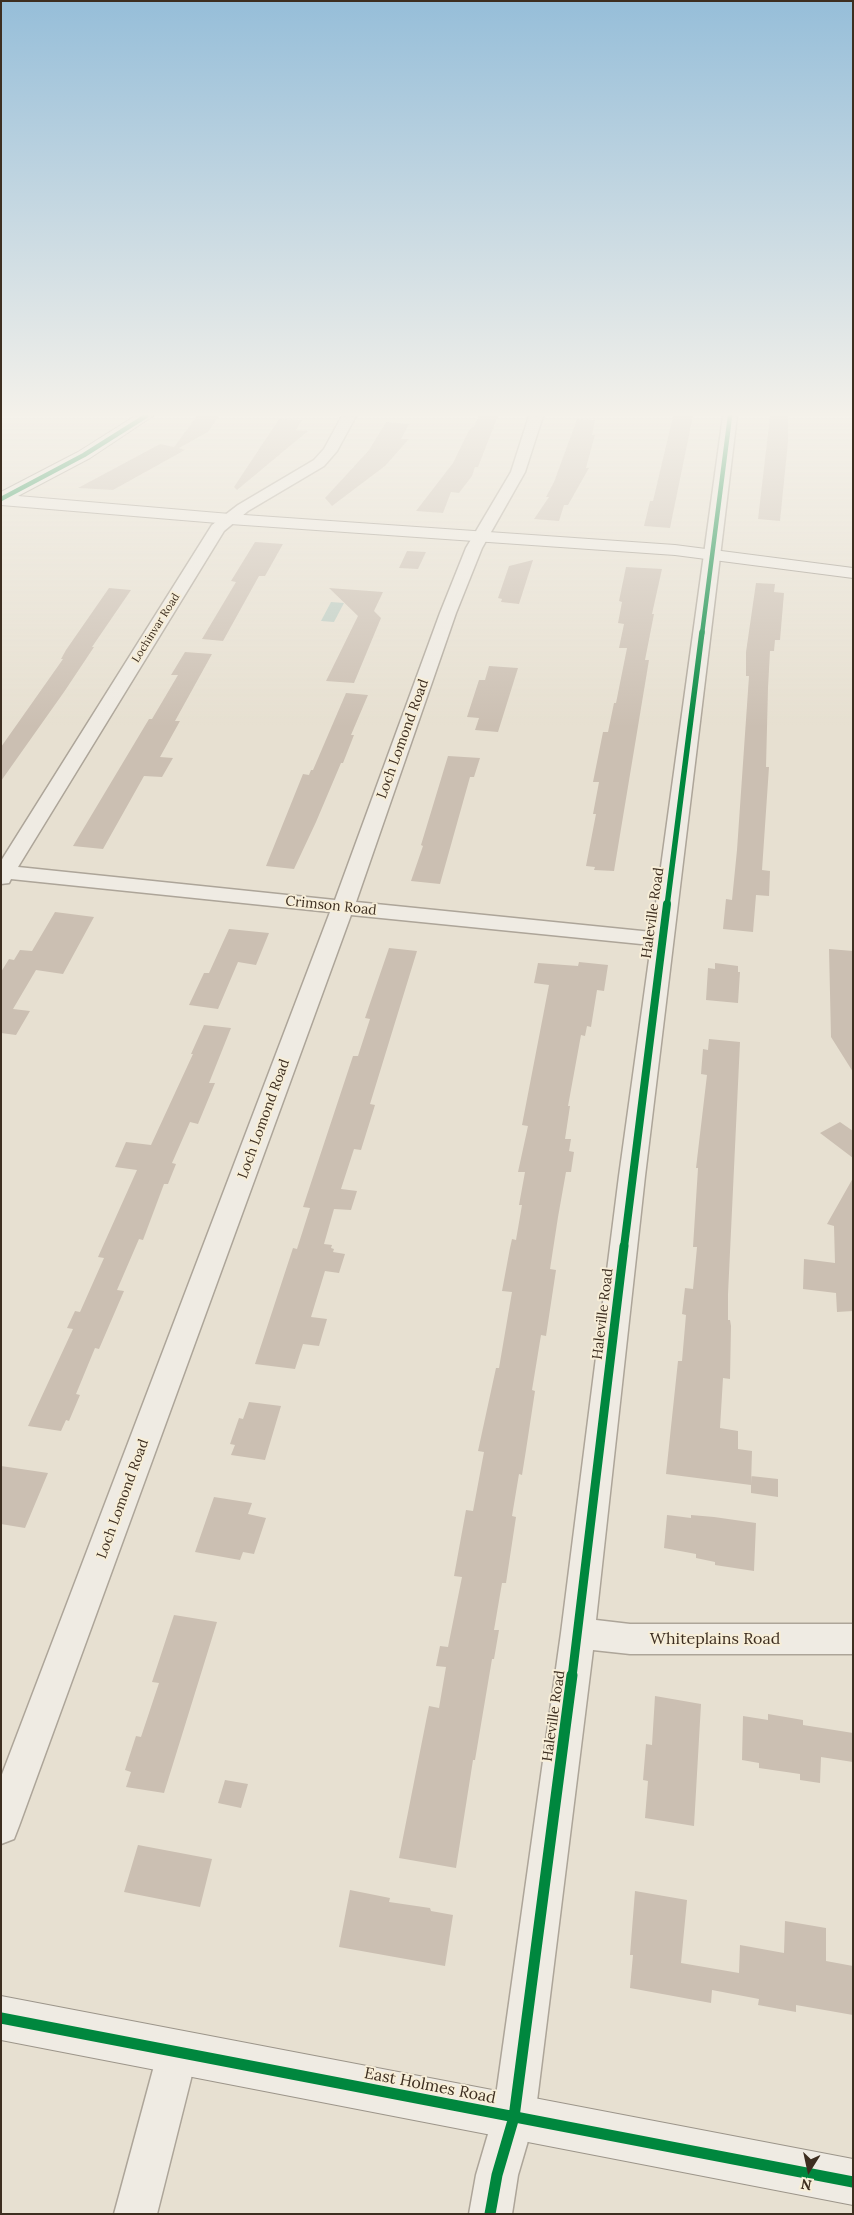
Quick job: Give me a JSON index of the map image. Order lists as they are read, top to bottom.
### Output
{
  "streets": {
    "street": [
      "Lochinvar Road",
      "Loch Lomond Road",
      "Crimson Road",
      "Haleville Road",
      "Whiteplains Road",
      "East Holmes Road"
    ]
  },
  "crossings": [
    ["Lochinvar Road", "Crimson Road"],
    ["Loch Lomond Road", "Crimson Road"],
    ["Crimson Road", "Haleville Road"],
    ["Haleville Road", "Whiteplains Road"],
    ["Haleville Road", "East Holmes Road"]
  ],
  "north": "bottom"
}
